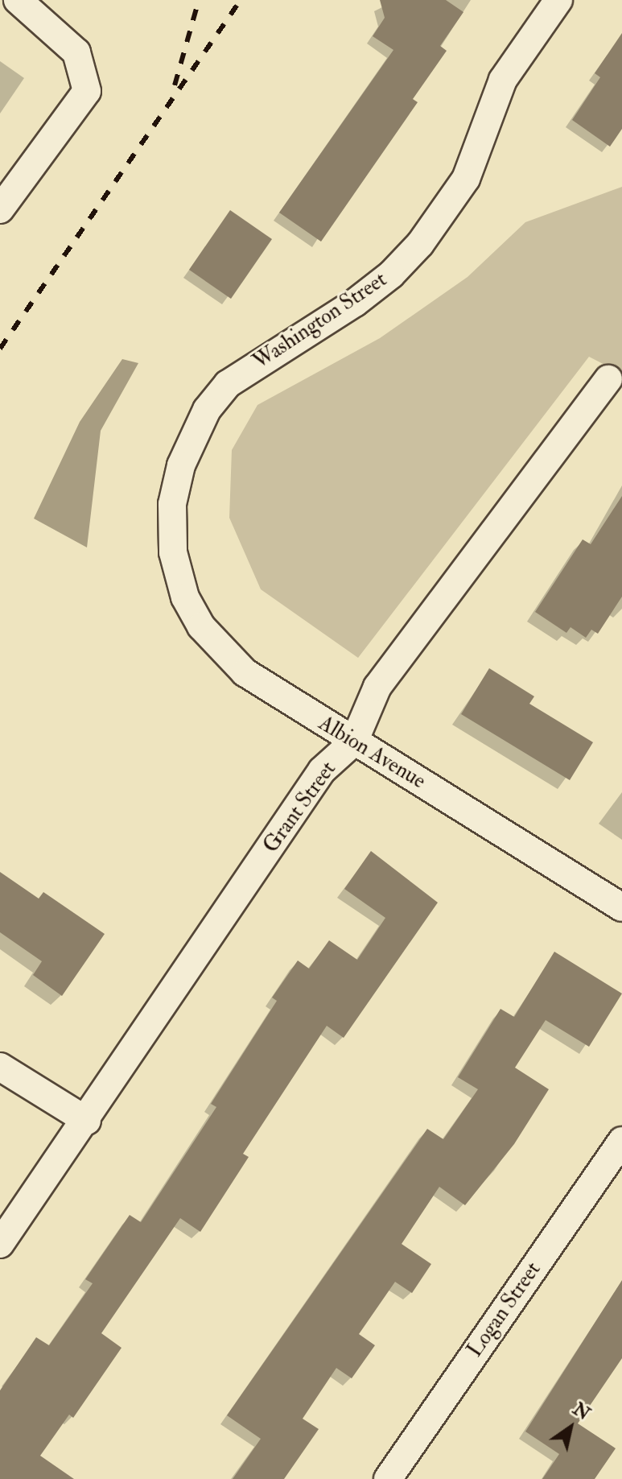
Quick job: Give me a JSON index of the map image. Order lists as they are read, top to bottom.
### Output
{
  "streets": {
    "street": [
      "Washington Street",
      "Albion Avenue",
      "Grant Street",
      "Logan Street"
    ]
  },
  "crossings": [
    ["Washington Street", "Albion Avenue"],
    ["Albion Avenue", "Grant Street"]
  ],
  "north": "top right"
}
